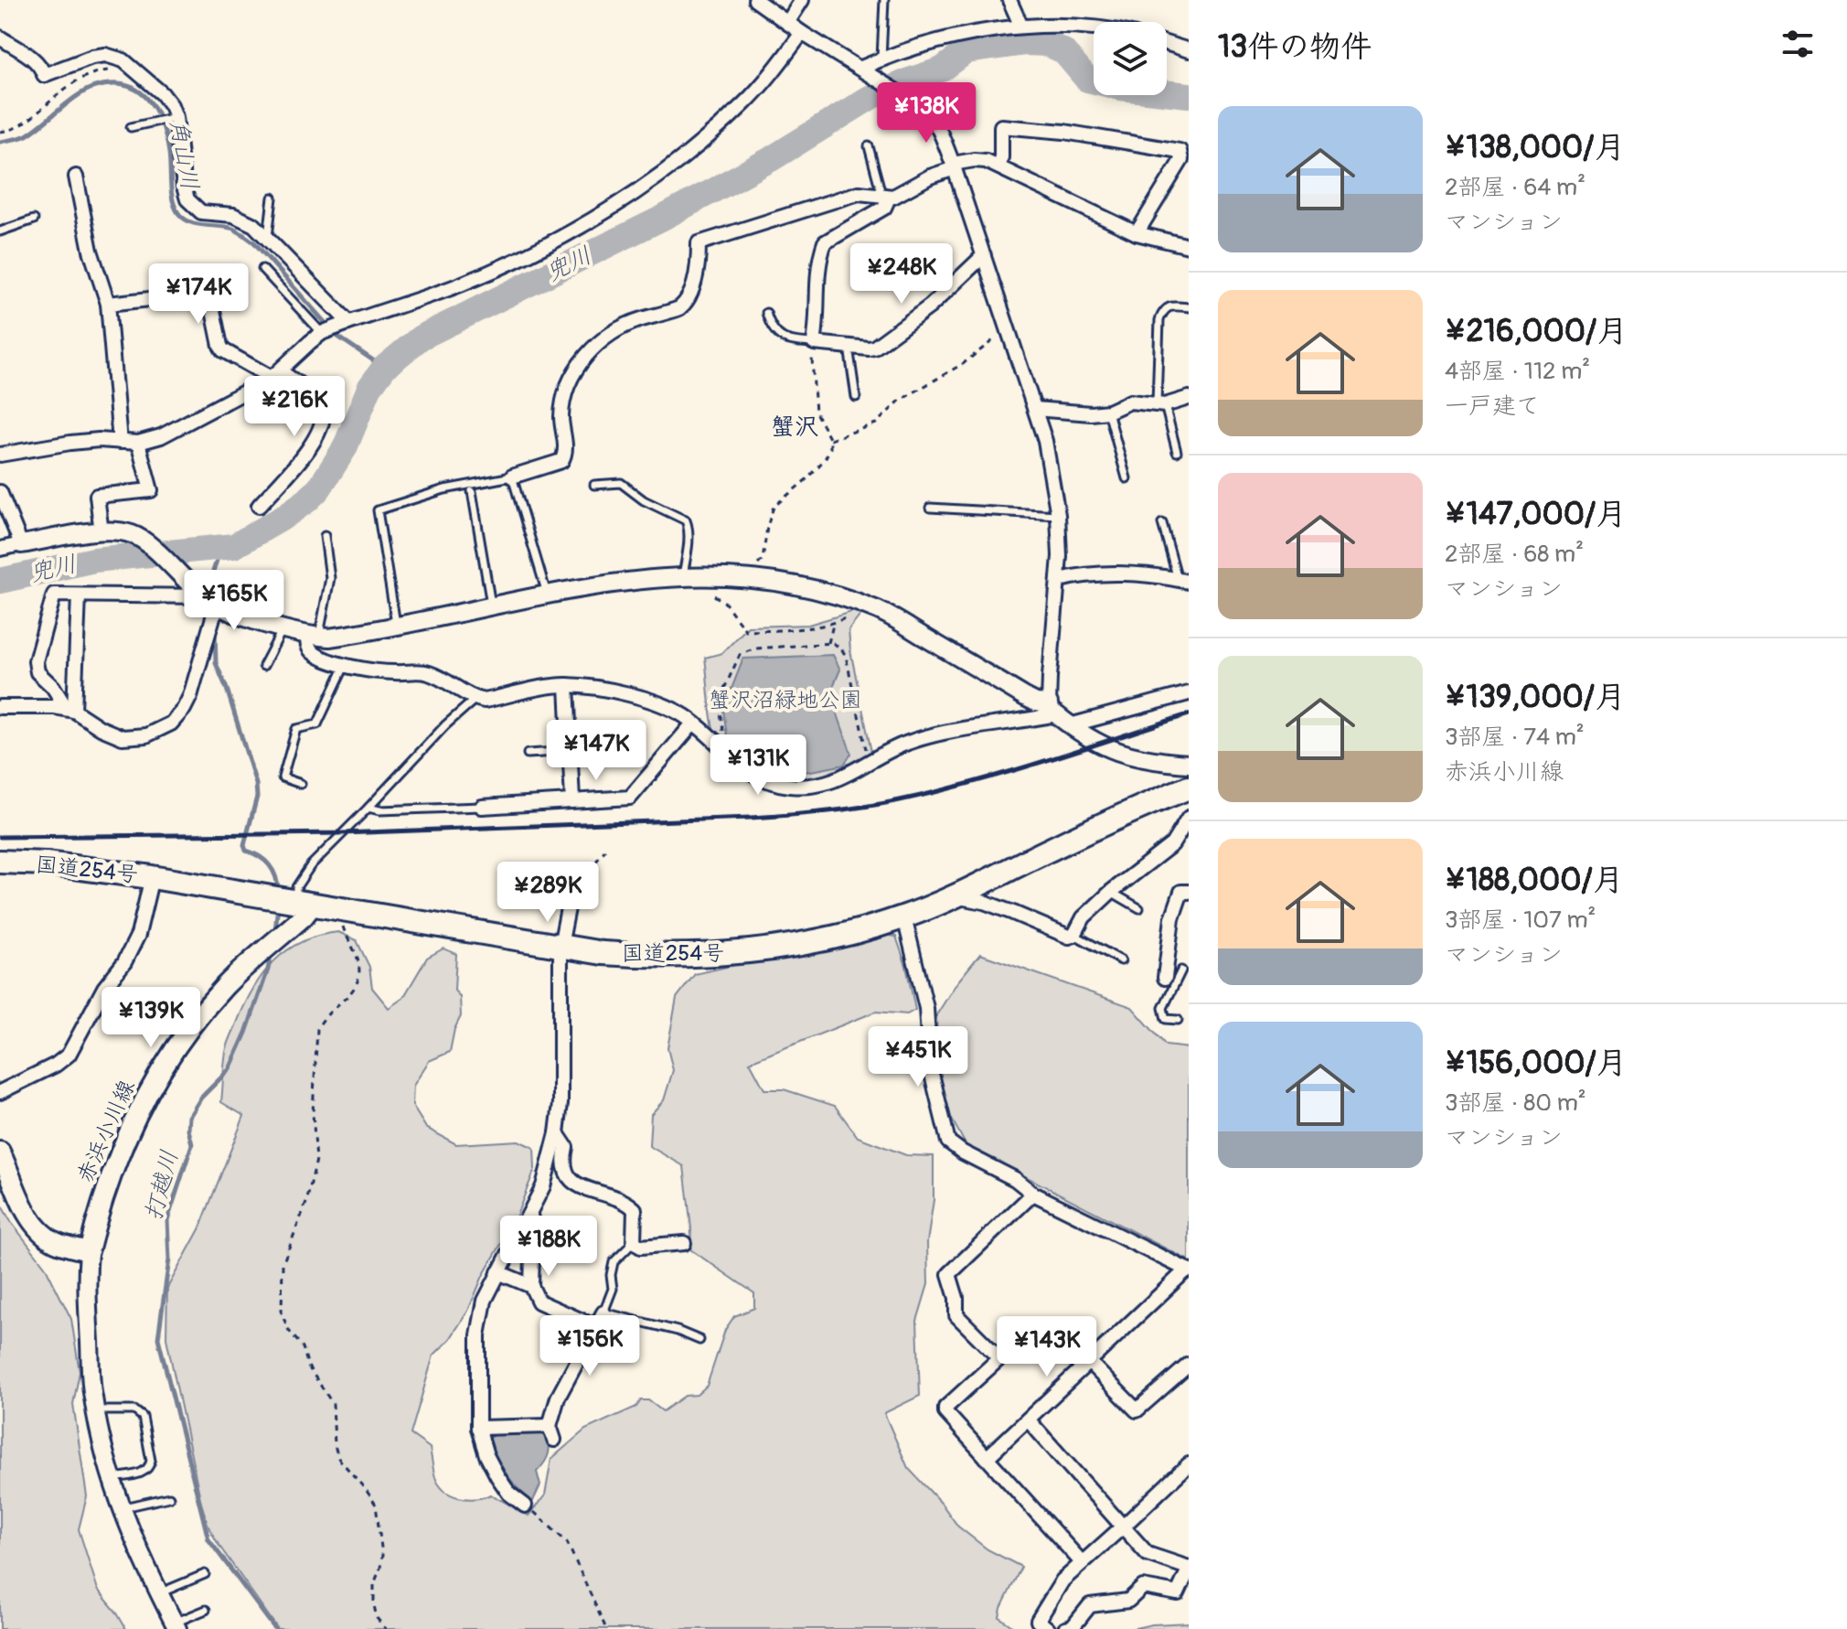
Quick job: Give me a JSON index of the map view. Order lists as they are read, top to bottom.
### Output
{
  "streets": {
    "highway": ["国道254号"],
    "main road": ["赤浜小川線"]
  },
  "crossings": [
    ["国道254号", "赤浜小川線"]
  ],
  "districts": ["蟹沢"],
  "water": ["角山川", "兜川", "打越川"],
  "parks": ["蟹沢沼緑地公園"],
  "page": {
    "heading": "13件の物件",
    "price": [
      "¥138K",
      "¥248K",
      "¥174K",
      "¥216K",
      "¥165K",
      "¥147K",
      "¥131K",
      "¥289K",
      "¥139K",
      "¥451K",
      "¥188K",
      "¥156K",
      "¥143K"
    ],
    "list": [
      {
        "name": "¥138,000/月",
        "note": "2部屋 · 64 m² · マンション"
      },
      {
        "name": "¥216,000/月",
        "note": "4部屋 · 112 m² · 一戸建て"
      },
      {
        "name": "¥147,000/月",
        "note": "2部屋 · 68 m² · マンション"
      },
      {
        "name": "¥139,000/月",
        "note": "3部屋 · 74 m² · 赤浜小川線"
      },
      {
        "name": "¥188,000/月",
        "note": "3部屋 · 107 m² · マンション"
      },
      {
        "name": "¥156,000/月",
        "note": "3部屋 · 80 m² · マンション"
      }
    ]
  }
}
